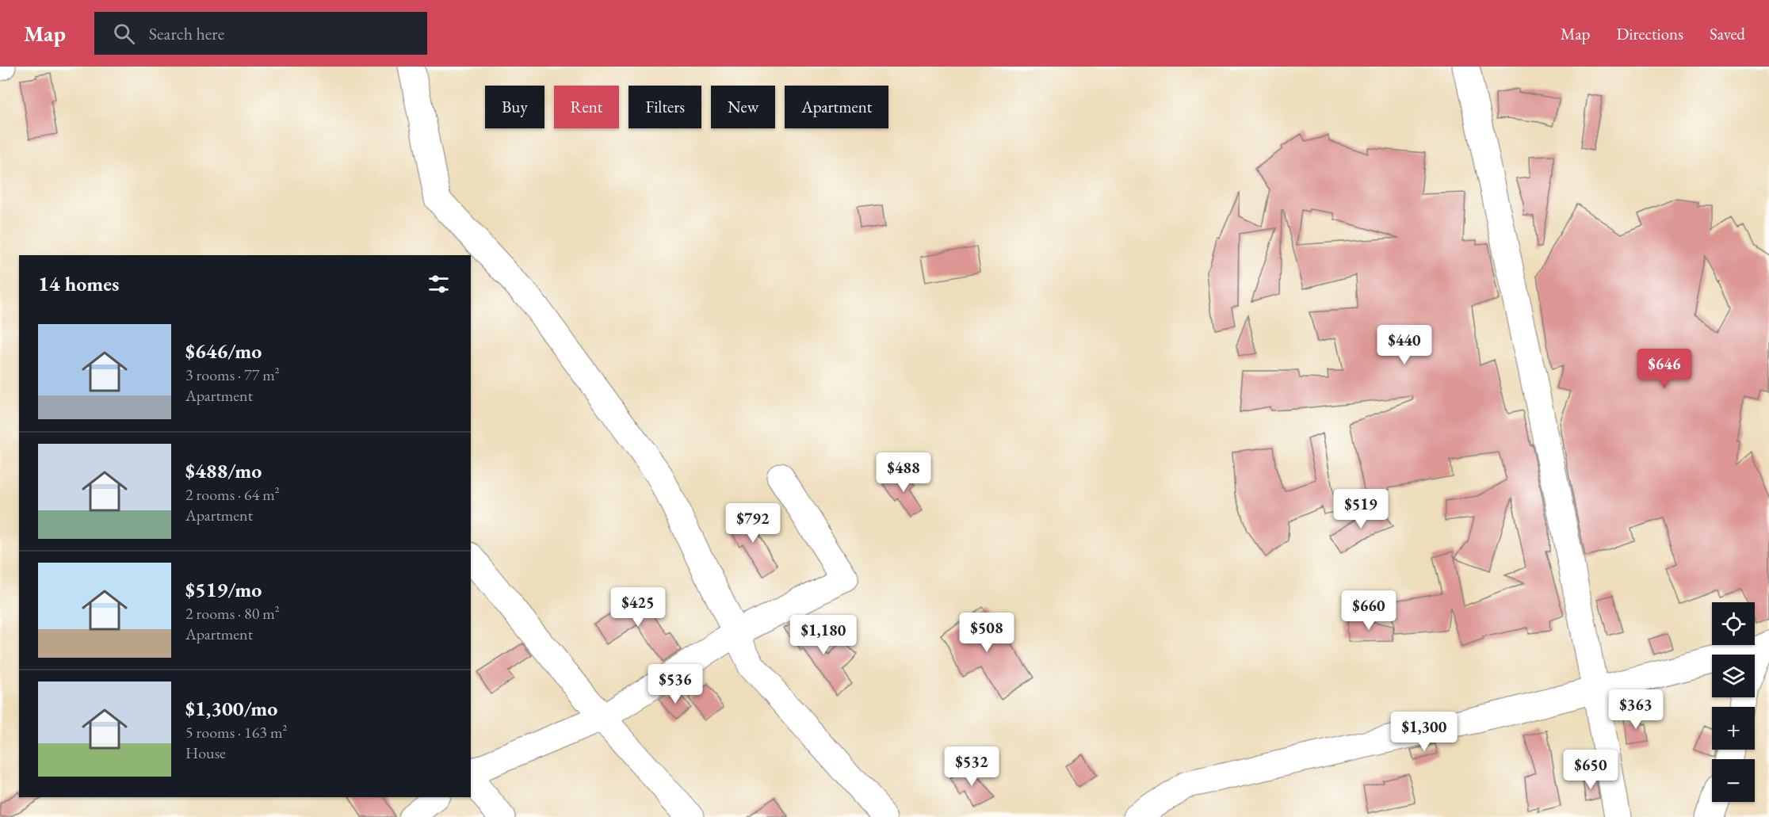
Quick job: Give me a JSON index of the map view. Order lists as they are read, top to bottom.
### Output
{
  "page": {
    "header": "Map",
    "search": "Search here",
    "nav": ["Map", "Directions", "Saved"],
    "chip": [
      "Buy",
      "Rent",
      "Filters",
      "New",
      "Apartment"
    ],
    "heading": "14 homes",
    "list": [
      {
        "name": "$646/mo",
        "note": "3 rooms · 77 m² · Apartment"
      },
      {
        "name": "$488/mo",
        "note": "2 rooms · 64 m² · Apartment"
      },
      {
        "name": "$519/mo",
        "note": "2 rooms · 80 m² · Apartment"
      },
      {
        "name": "$1,300/mo",
        "note": "5 rooms · 163 m² · House"
      }
    ],
    "price": [
      "$440",
      "$646",
      "$488",
      "$519",
      "$792",
      "$425",
      "$660",
      "$508",
      "$1,180",
      "$536",
      "$363",
      "$1,300",
      "$532",
      "$650"
    ],
    "map_buttons": ["+", "−"]
  }
}
